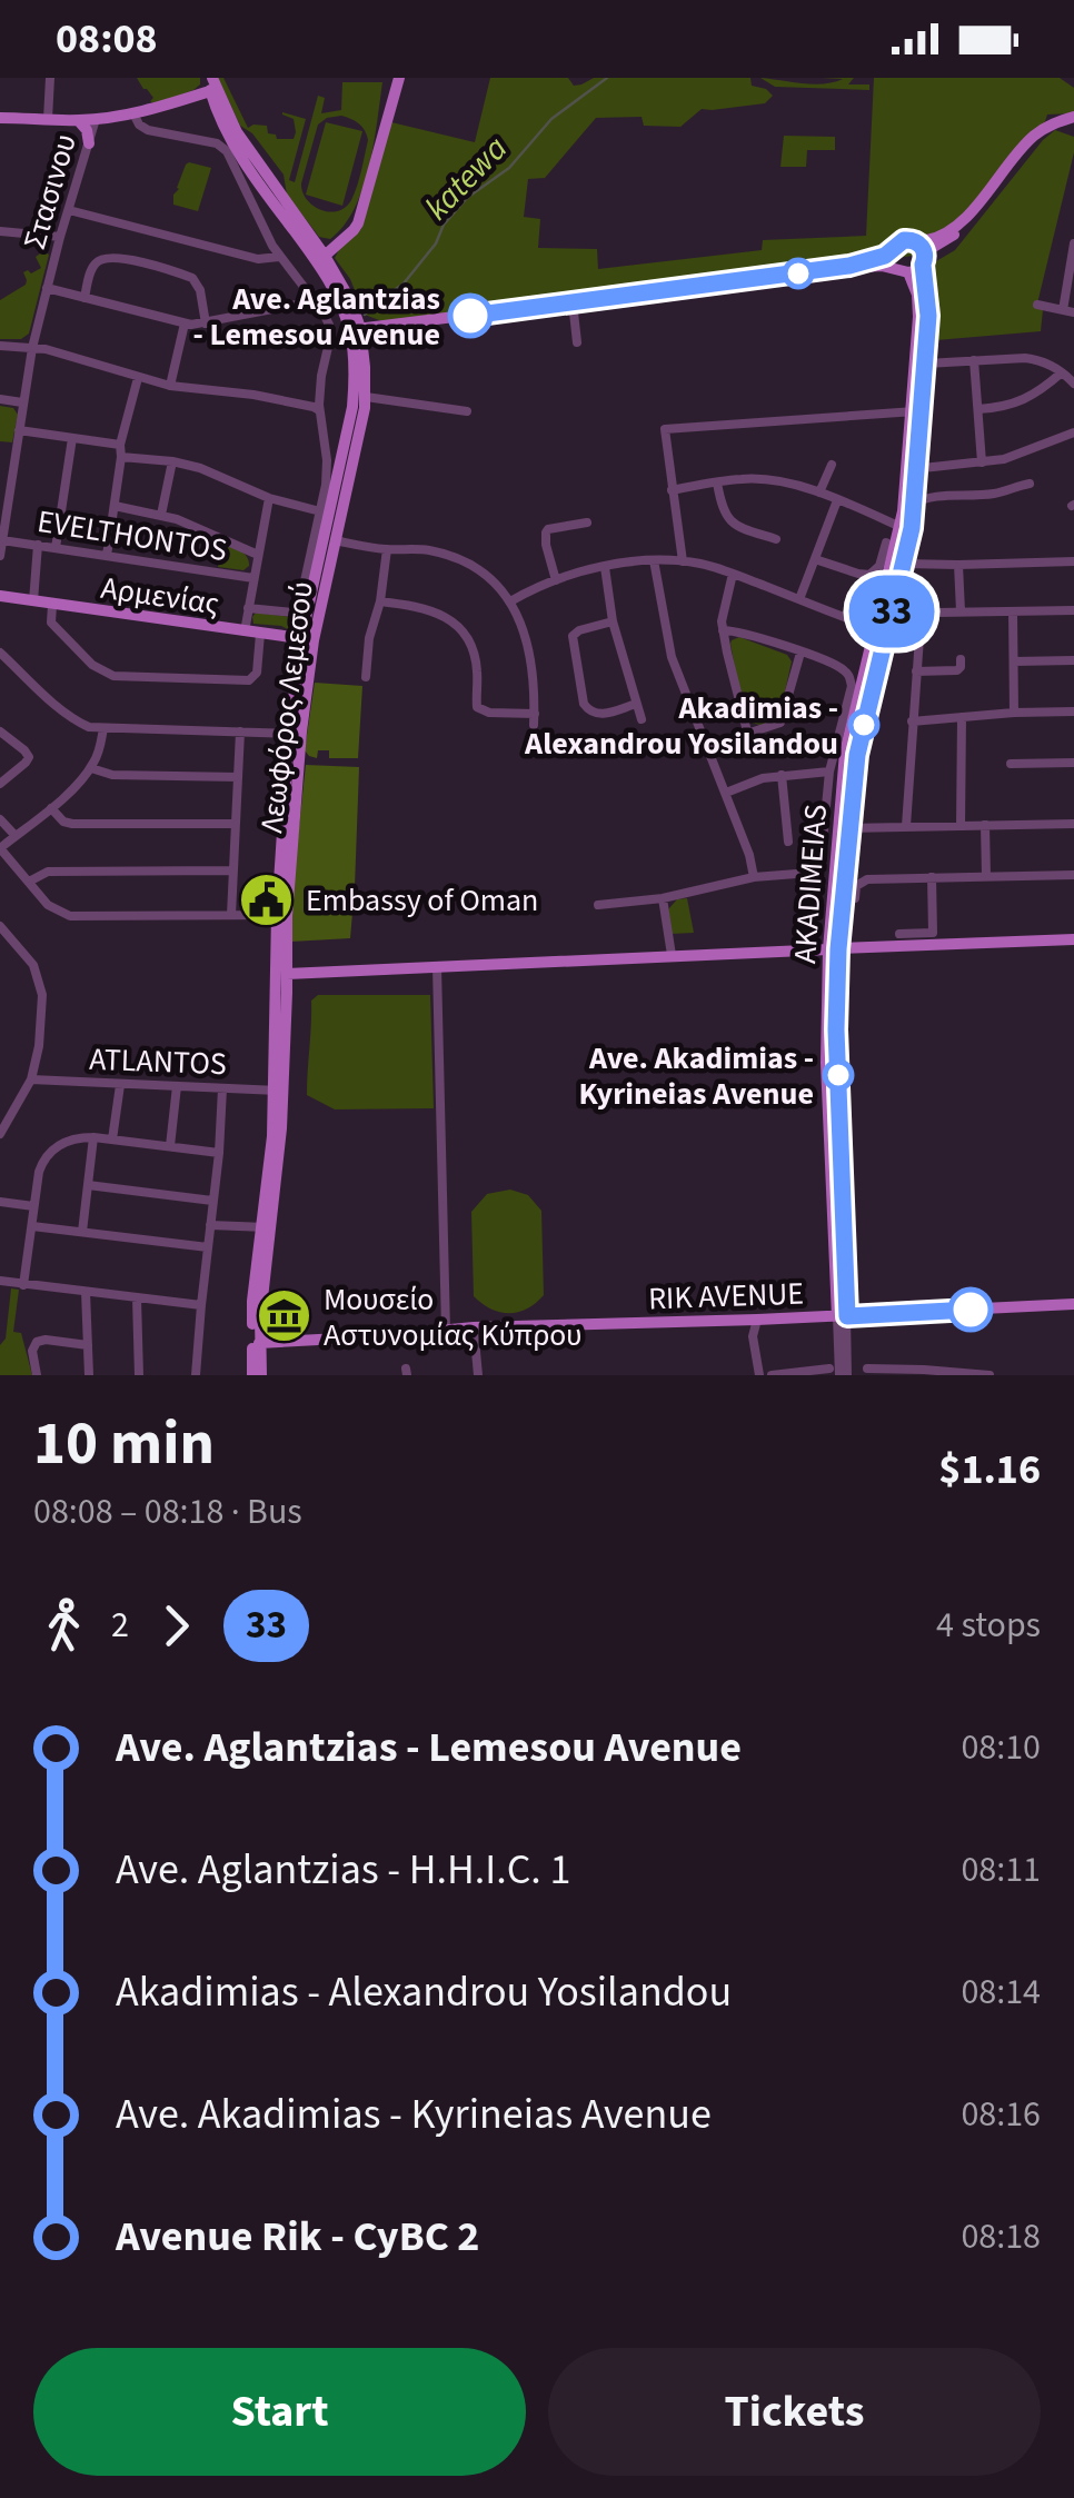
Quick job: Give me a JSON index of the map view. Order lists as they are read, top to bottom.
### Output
{
  "streets": {
    "main road": [
      "Αρμενίας",
      "Λεωφόρος Λεμεσού",
      "AKADIMEIAS",
      "RIK AVENUE"
    ],
    "street": ["Στασινου", "EVELTHONTOS", "ATLANTOS"]
  },
  "crossings": [
    ["Στασινου", "EVELTHONTOS"],
    ["Αρμενίας", "Λεωφόρος Λεμεσού"],
    ["Λεωφόρος Λεμεσού", "ATLANTOS"],
    ["Λεωφόρος Λεμεσού", "RIK AVENUE"],
    ["AKADIMEIAS", "RIK AVENUE"]
  ],
  "water": ["katewa"],
  "places": {
    "other": ["Ave. Aglantzias - Lemesou Avenue", "Akadimias - Alexandrou Yosilandou", "Ave. Akadimias - Kyrineias Avenue"],
    "public building": ["Embassy of Oman"],
    "museum": ["Μουσείο Αστυνομίας Κύπρου"]
  },
  "lines": ["bus line 33"],
  "page": {
    "status": "08:08",
    "on_map": "33",
    "heading": ["10 min", "08:08 – 08:18 · Bus", "$1.16"],
    "legs": ["2", "33", "4 stops"],
    "list": [
      {
        "name": "Ave. Aglantzias - Lemesou Avenue",
        "value": "08:10"
      },
      {
        "name": "Ave. Aglantzias - H.H.I.C. 1",
        "value": "08:11"
      },
      {
        "name": "Akadimias - Alexandrou Yosilandou",
        "value": "08:14"
      },
      {
        "name": "Ave. Akadimias - Kyrineias Avenue",
        "value": "08:16"
      },
      {
        "name": "Avenue Rik - CyBC 2",
        "value": "08:18"
      }
    ],
    "buttons": ["Start", "Tickets"]
  }
}
